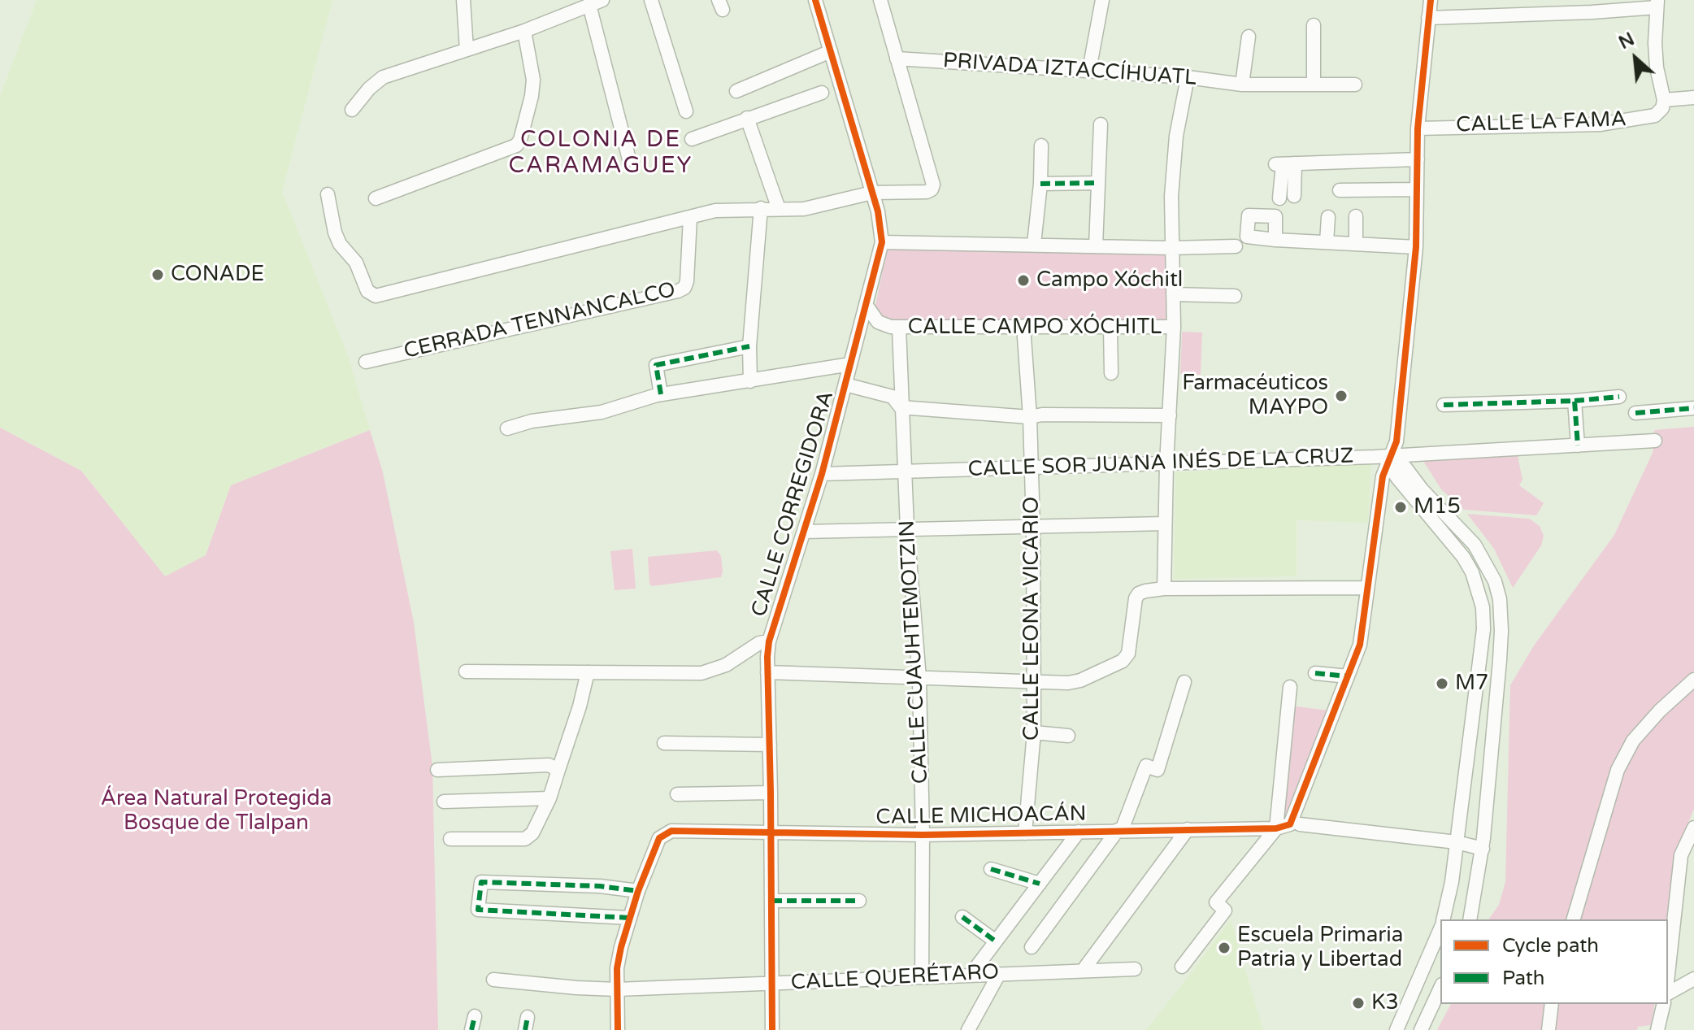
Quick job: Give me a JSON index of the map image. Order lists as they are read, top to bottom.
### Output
{
  "streets": {
    "street": [
      "PRIVADA IZTACCÍHUATL",
      "CALLE LA FAMA",
      "CERRADA TENNANCALCO",
      "CALLE CAMPO XÓCHITL",
      "CALLE SOR JUANA INÉS DE LA CRUZ",
      "CALLE CORREGIDORA",
      "CALLE LEONA VICARIO",
      "CALLE CUAUHTEMOTZIN",
      "CALLE MICHOACÁN",
      "CALLE QUERÉTARO"
    ]
  },
  "crossings": [
    ["CALLE CAMPO XÓCHITL", "CALLE CORREGIDORA"],
    ["CALLE CAMPO XÓCHITL", "CALLE LEONA VICARIO"],
    ["CALLE CAMPO XÓCHITL", "CALLE CUAUHTEMOTZIN"],
    ["CALLE SOR JUANA INÉS DE LA CRUZ", "CALLE CORREGIDORA"],
    ["CALLE SOR JUANA INÉS DE LA CRUZ", "CALLE LEONA VICARIO"],
    ["CALLE SOR JUANA INÉS DE LA CRUZ", "CALLE CUAUHTEMOTZIN"],
    ["CALLE CORREGIDORA", "CALLE MICHOACÁN"],
    ["CALLE CORREGIDORA", "CALLE QUERÉTARO"],
    ["CALLE LEONA VICARIO", "CALLE MICHOACÁN"],
    ["CALLE CUAUHTEMOTZIN", "CALLE MICHOACÁN"],
    ["CALLE CUAUHTEMOTZIN", "CALLE QUERÉTARO"]
  ],
  "districts": ["COLONIA DE CARAMAGUEY"],
  "parks": ["Área Natural Protegida Bosque de Tlalpan"],
  "places": [
    "CONADE",
    "Campo Xóchitl",
    "Farmacéuticos MAYPO",
    "M15",
    "M7",
    "Escuela Primaria Patria y Libertad",
    "K3"
  ],
  "legend": ["Cycle path", "Path"],
  "north": "top left"
}
